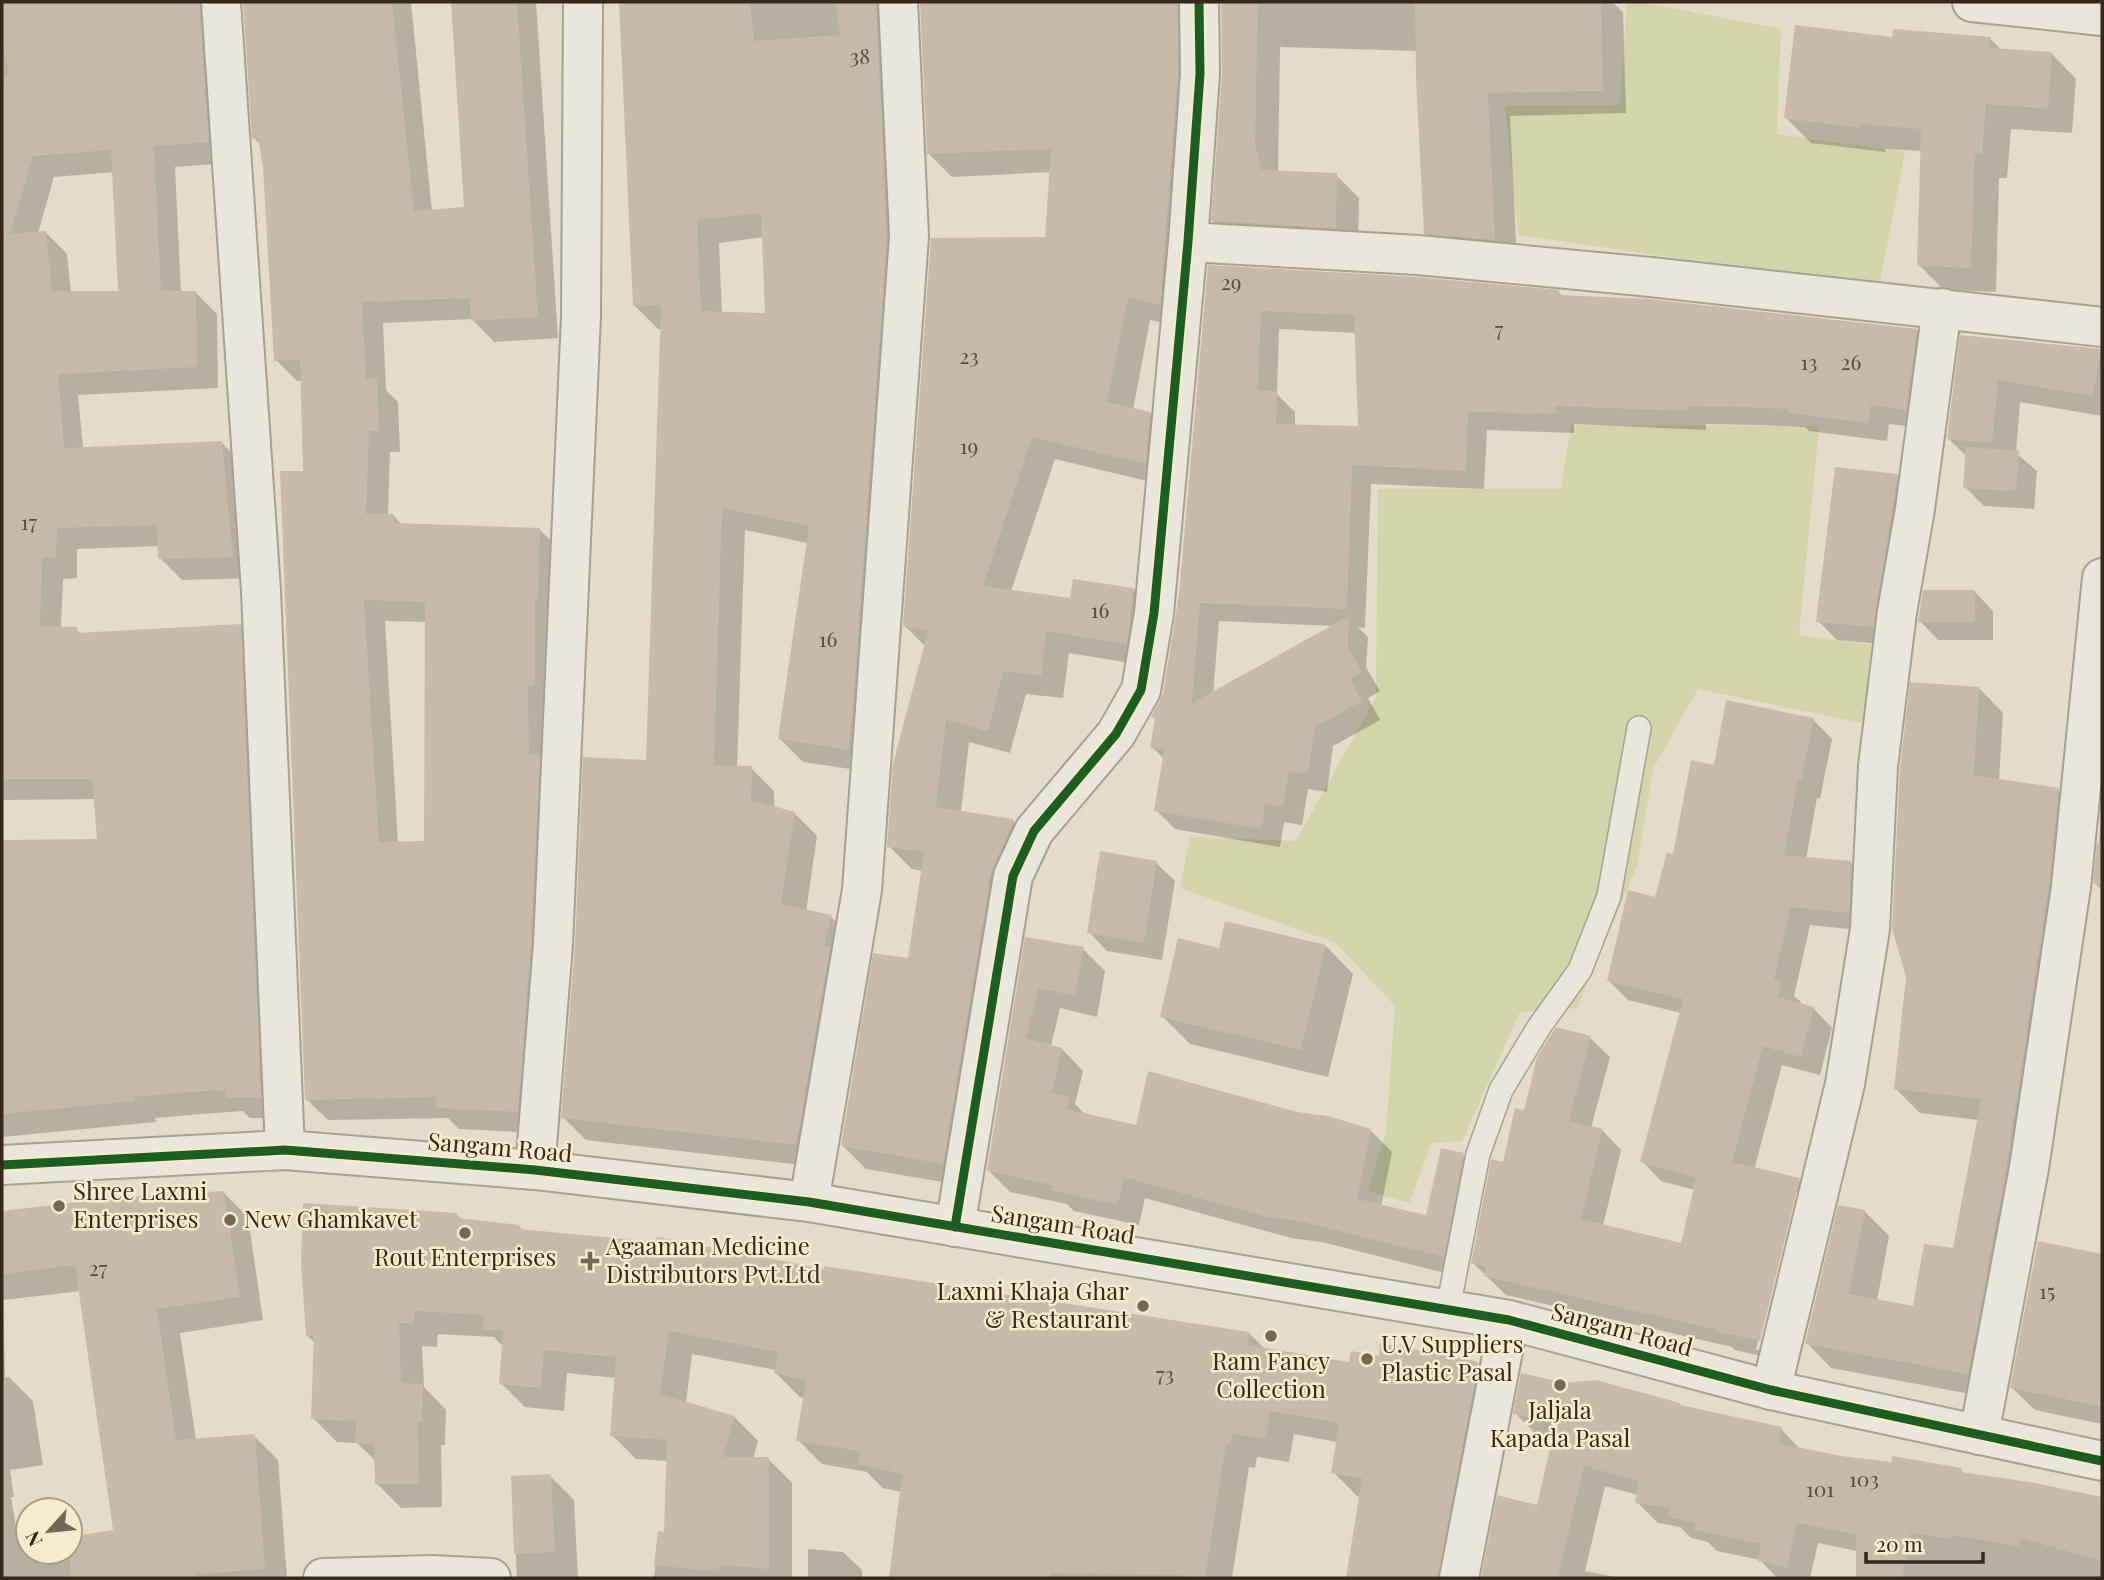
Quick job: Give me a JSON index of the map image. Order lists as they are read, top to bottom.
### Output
{
  "streets": {
    "street": ["Sangam Road"]
  },
  "places": {
    "other": [
      "Shree Laxmi Enterprises",
      "New Ghamkavet",
      "Rout Enterprises",
      "Laxmi Khaja Ghar & Restaurant",
      "Ram Fancy Collection",
      "U.V Suppliers Plastic Pasal",
      "Jaljala Kapada Pasal"
    ],
    "health": ["Agaaman Medicine Distributors Pvt.Ltd"]
  },
  "house_numbers": [
    "38",
    "29",
    "7",
    "23",
    "13",
    "26",
    "19",
    "17",
    "16",
    "16",
    "27",
    "15",
    "73",
    "103",
    "101"
  ],
  "scale_bar": "20 m",
  "north": "bottom left"
}
